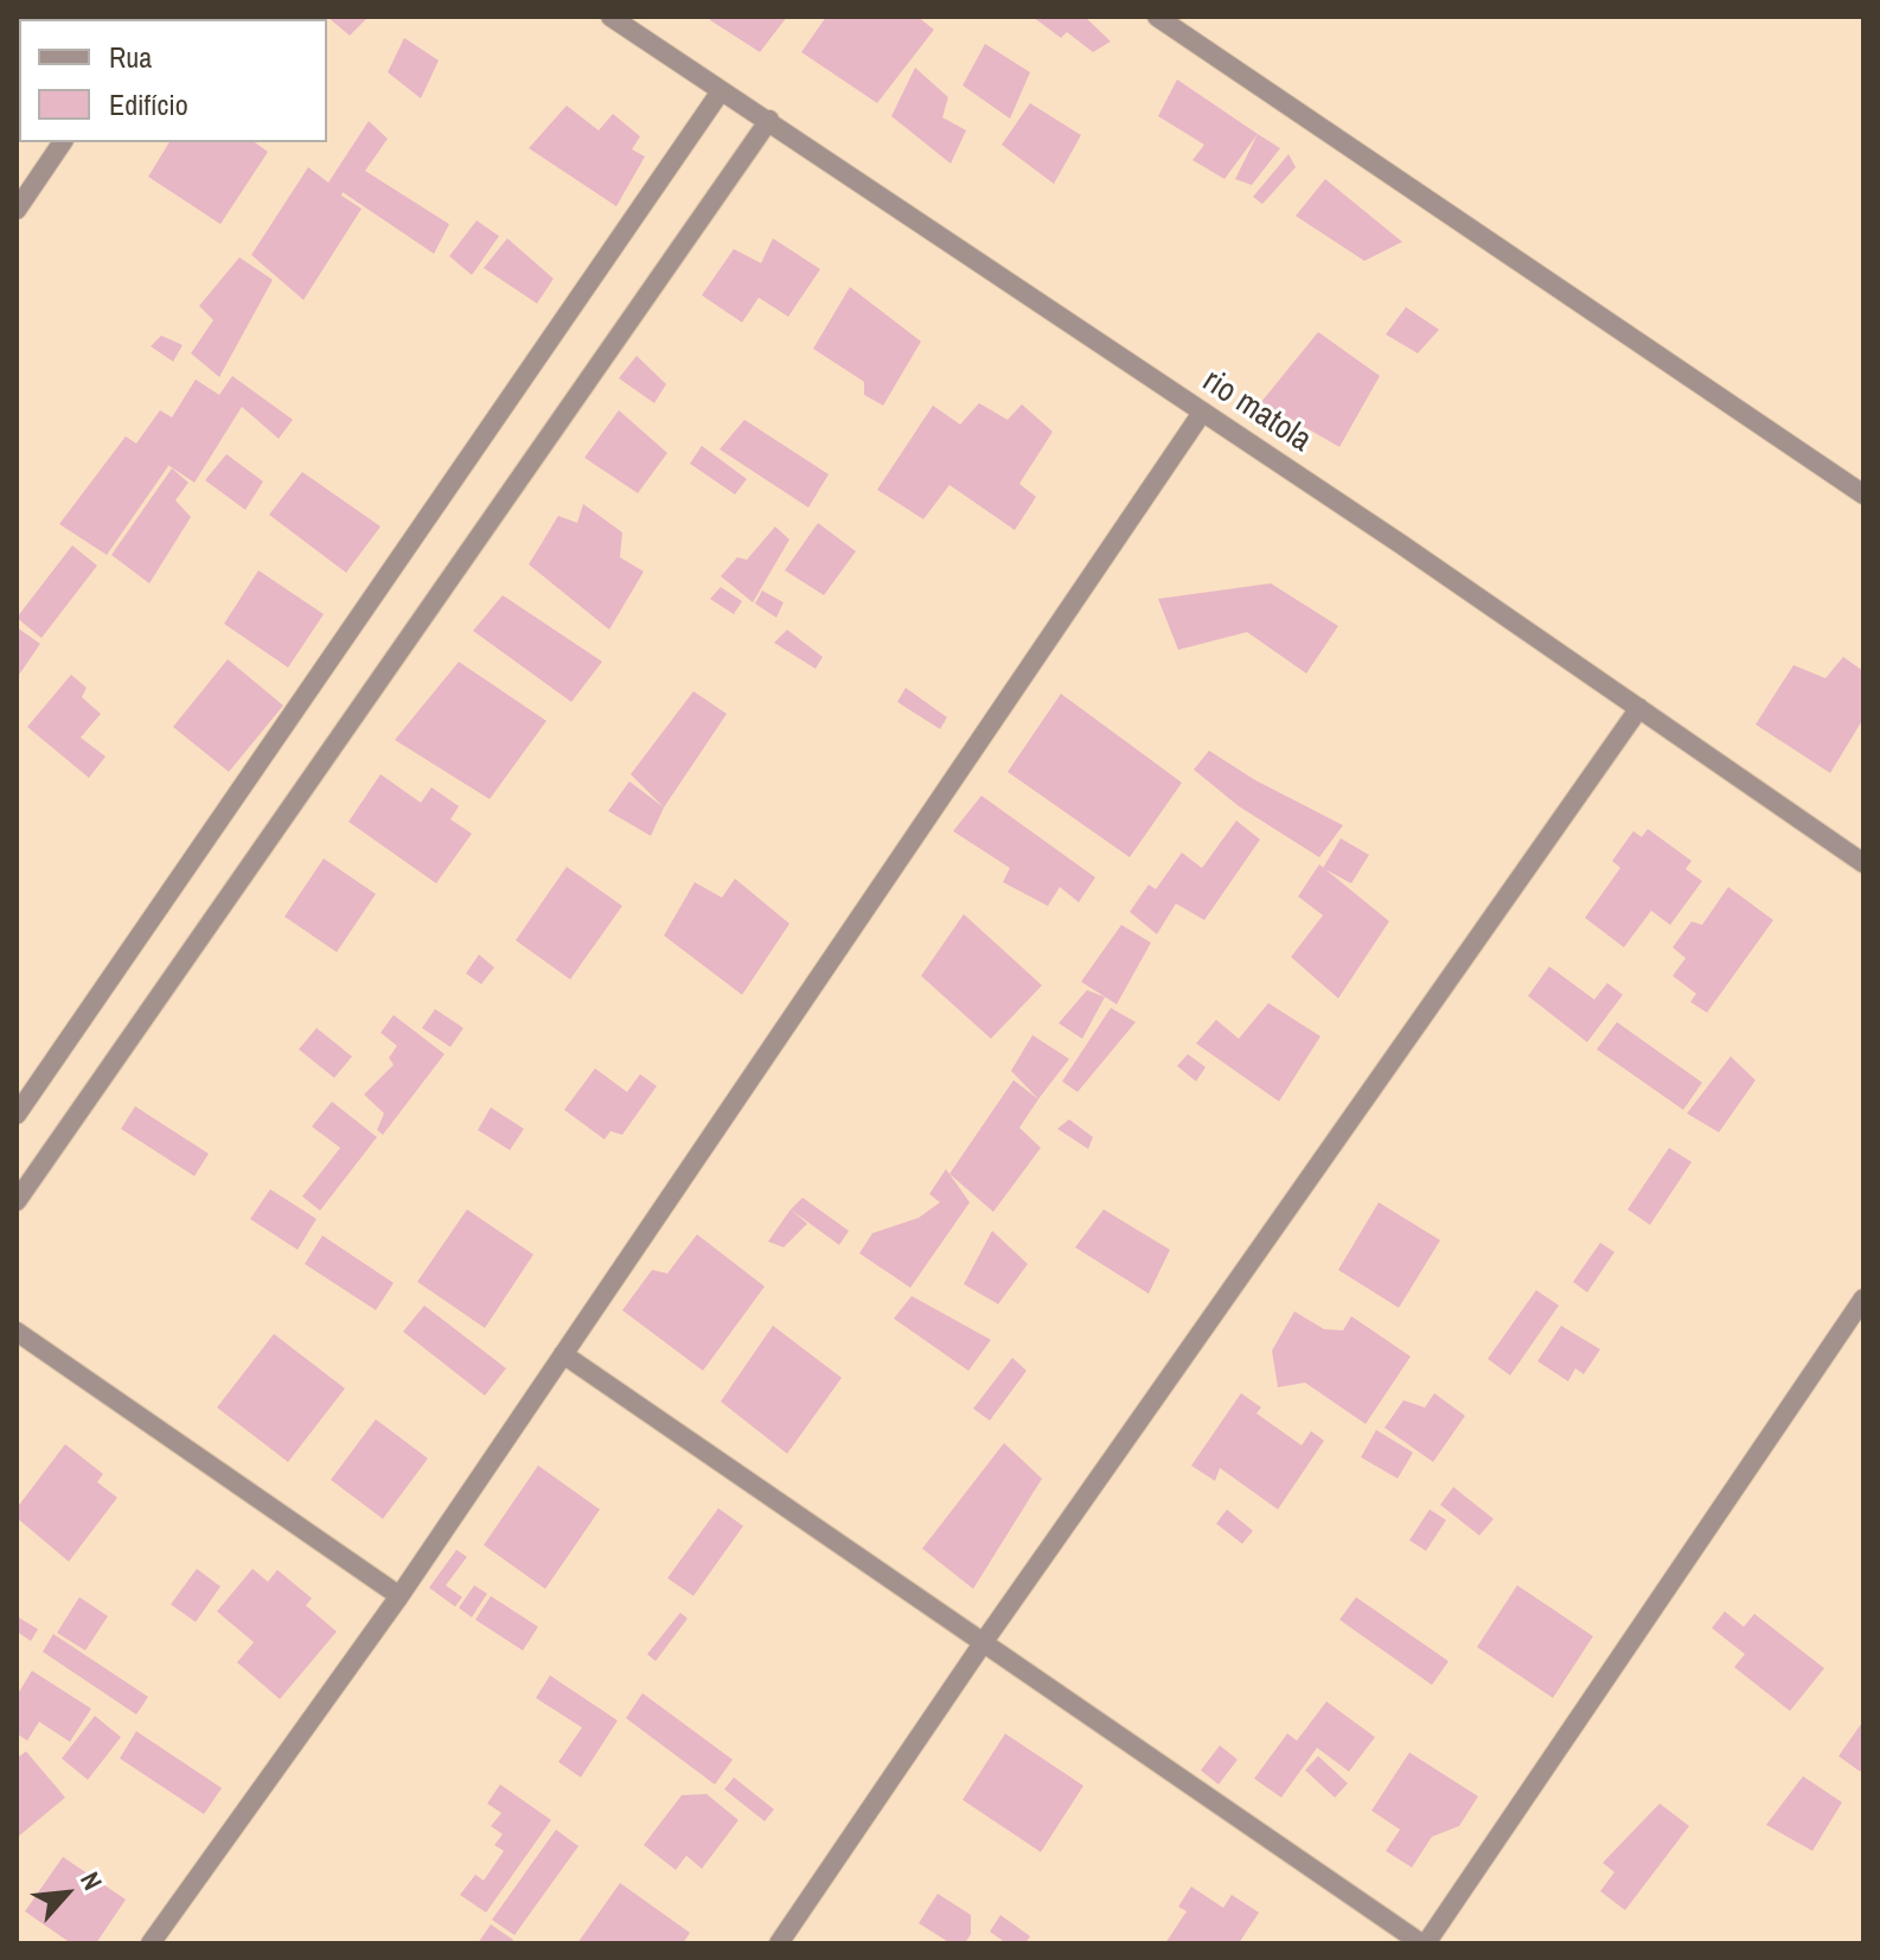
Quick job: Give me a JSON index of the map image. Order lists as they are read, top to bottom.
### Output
{
  "streets": {
    "street": ["rio matola"]
  },
  "legend": ["Rua", "Edifício"],
  "north": "top right"
}
